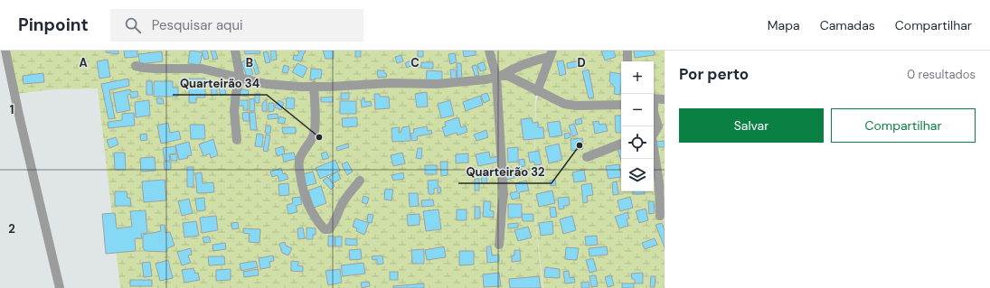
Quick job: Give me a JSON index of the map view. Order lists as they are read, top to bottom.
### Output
{
  "places": ["Quarteirão 34", "Quarteirão 32"],
  "page": {
    "header": "Pinpoint",
    "search": "Pesquisar aqui",
    "nav": ["Mapa", "Camadas", "Compartilhar"],
    "heading": ["Por perto", "0 resultados"],
    "map_buttons": ["+", "−"],
    "buttons": ["Salvar", "Compartilhar"]
  },
  "grid": {
    "columns": [
      "A",
      "B",
      "C",
      "D"
    ],
    "rows": ["1", "2"]
  }
}
